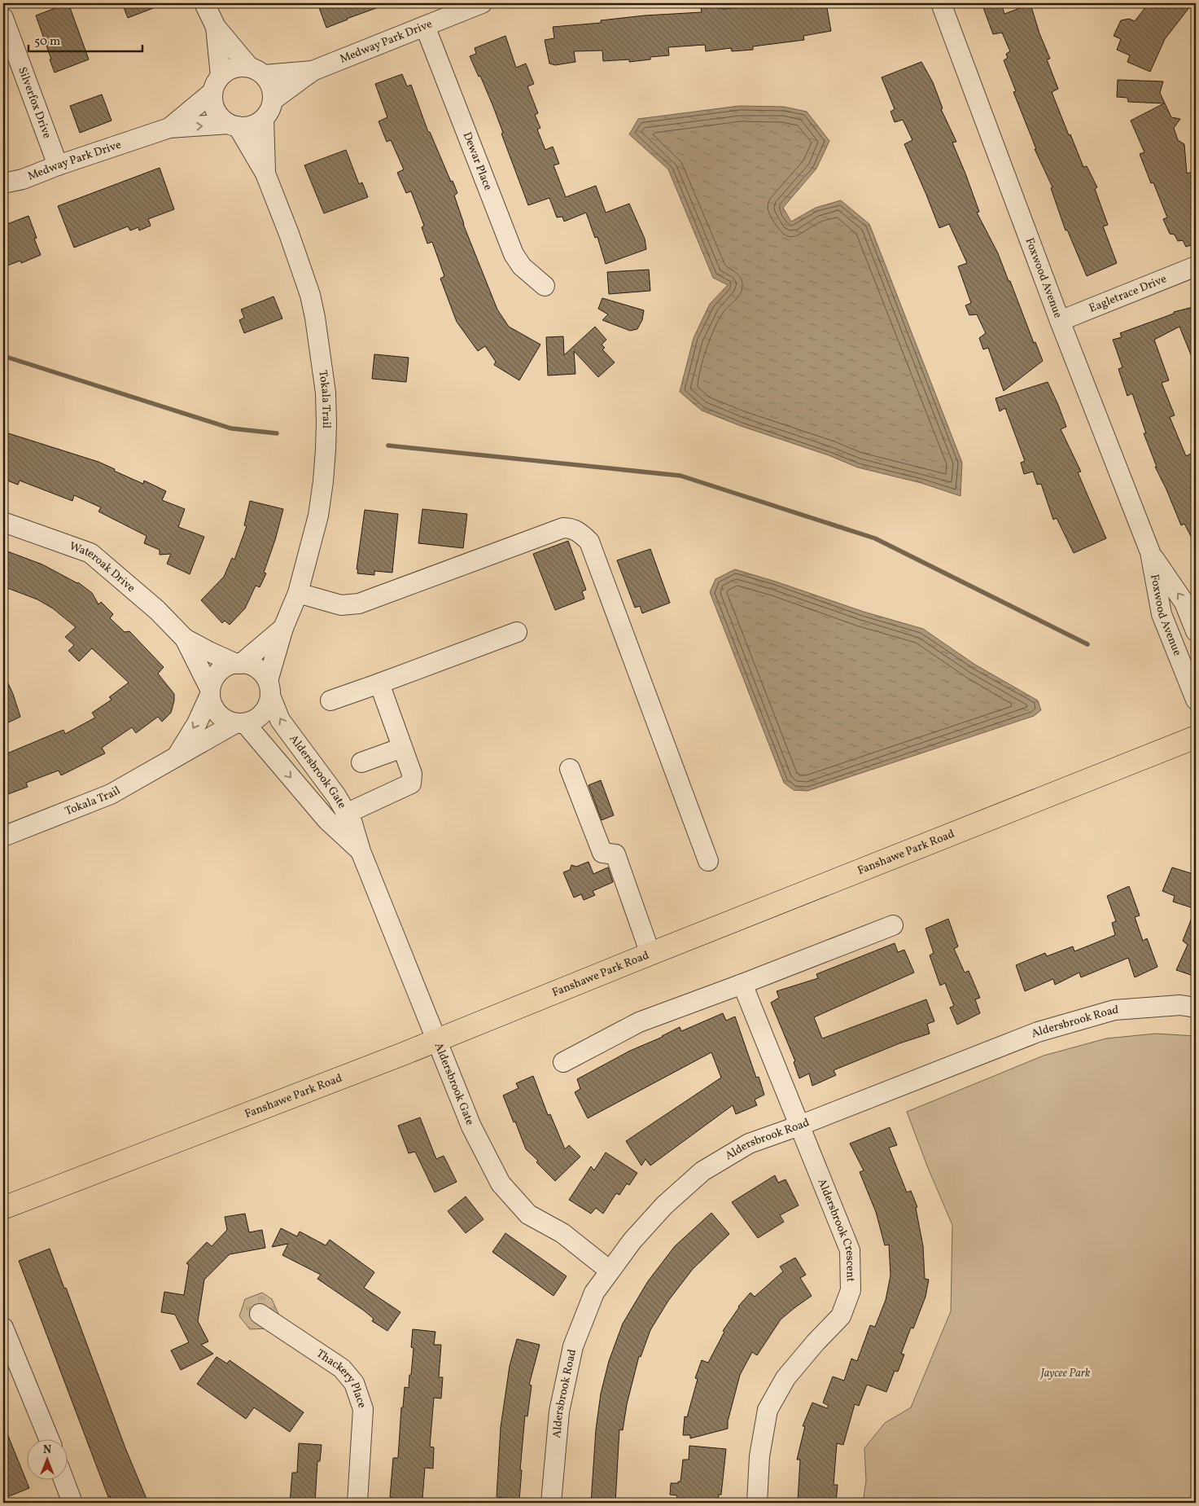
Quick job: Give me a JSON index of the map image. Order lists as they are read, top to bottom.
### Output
{
  "streets": {
    "main road": ["Fanshawe Park Road"],
    "street": [
      "Medway Park Drive",
      "Silverfox Drive",
      "Dewar Place",
      "Foxwood Avenue",
      "Eagletrace Drive",
      "Tokala Trail",
      "Wateroak Drive",
      "Aldersbrook Gate",
      "Aldersbrook Road",
      "Aldersbrook Crescent",
      "Thackery Place"
    ]
  },
  "crossings": [
    ["Medway Park Drive", "Silverfox Drive"],
    ["Medway Park Drive", "Dewar Place"],
    ["Medway Park Drive", "Tokala Trail"],
    ["Foxwood Avenue", "Eagletrace Drive"],
    ["Tokala Trail", "Wateroak Drive"],
    ["Tokala Trail", "Aldersbrook Gate"],
    ["Wateroak Drive", "Aldersbrook Gate"],
    ["Aldersbrook Gate", "Fanshawe Park Road"],
    ["Aldersbrook Gate", "Aldersbrook Road"],
    ["Aldersbrook Road", "Aldersbrook Crescent"]
  ],
  "parks": ["Jaycee Park"],
  "scale_bar": "50 m",
  "north": "top"
}
